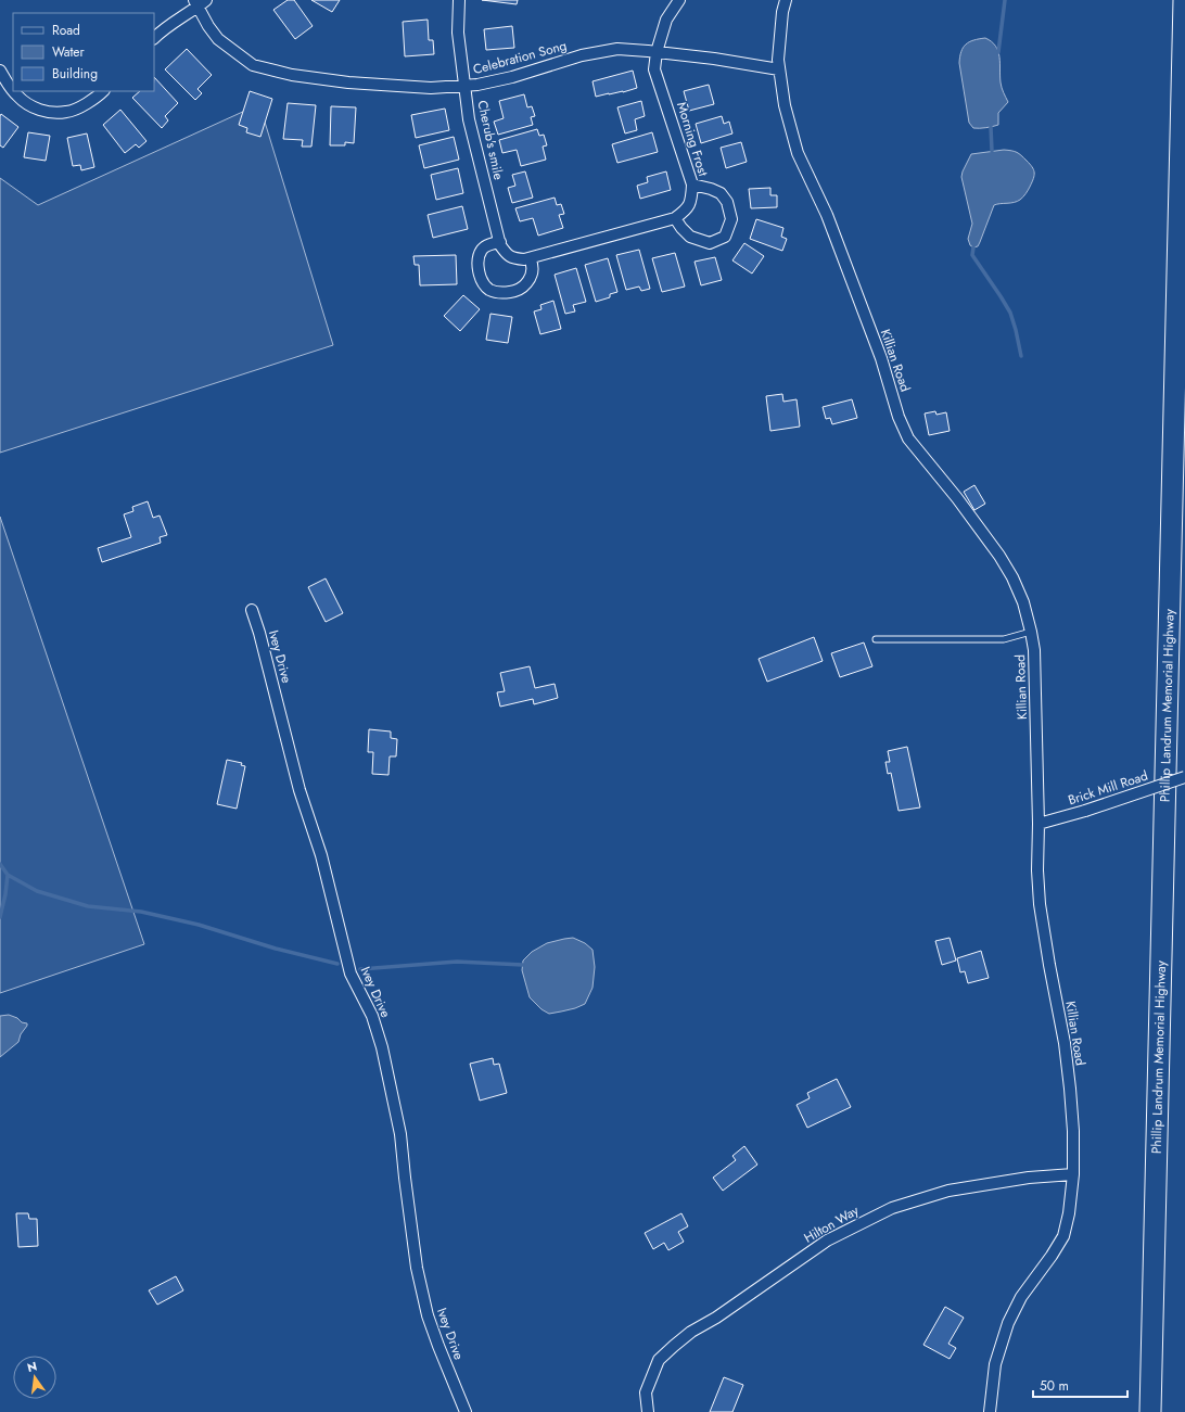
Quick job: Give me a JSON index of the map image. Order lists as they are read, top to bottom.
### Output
{
  "streets": {
    "highway": ["Phillip Landrum Memorial Highway"],
    "street": [
      "Celebration Song",
      "Morning Frost",
      "Cherub's smile",
      "Killian Road",
      "Ivey Drive",
      "Brick Mill Road",
      "Hilton Way"
    ]
  },
  "crossings": [
    ["Celebration Song", "Morning Frost"],
    ["Celebration Song", "Cherub's smile"],
    ["Celebration Song", "Killian Road"],
    ["Killian Road", "Brick Mill Road"],
    ["Killian Road", "Hilton Way"]
  ],
  "legend": ["Road", "Water", "Building"],
  "scale_bar": "50 m",
  "north": "top"
}
